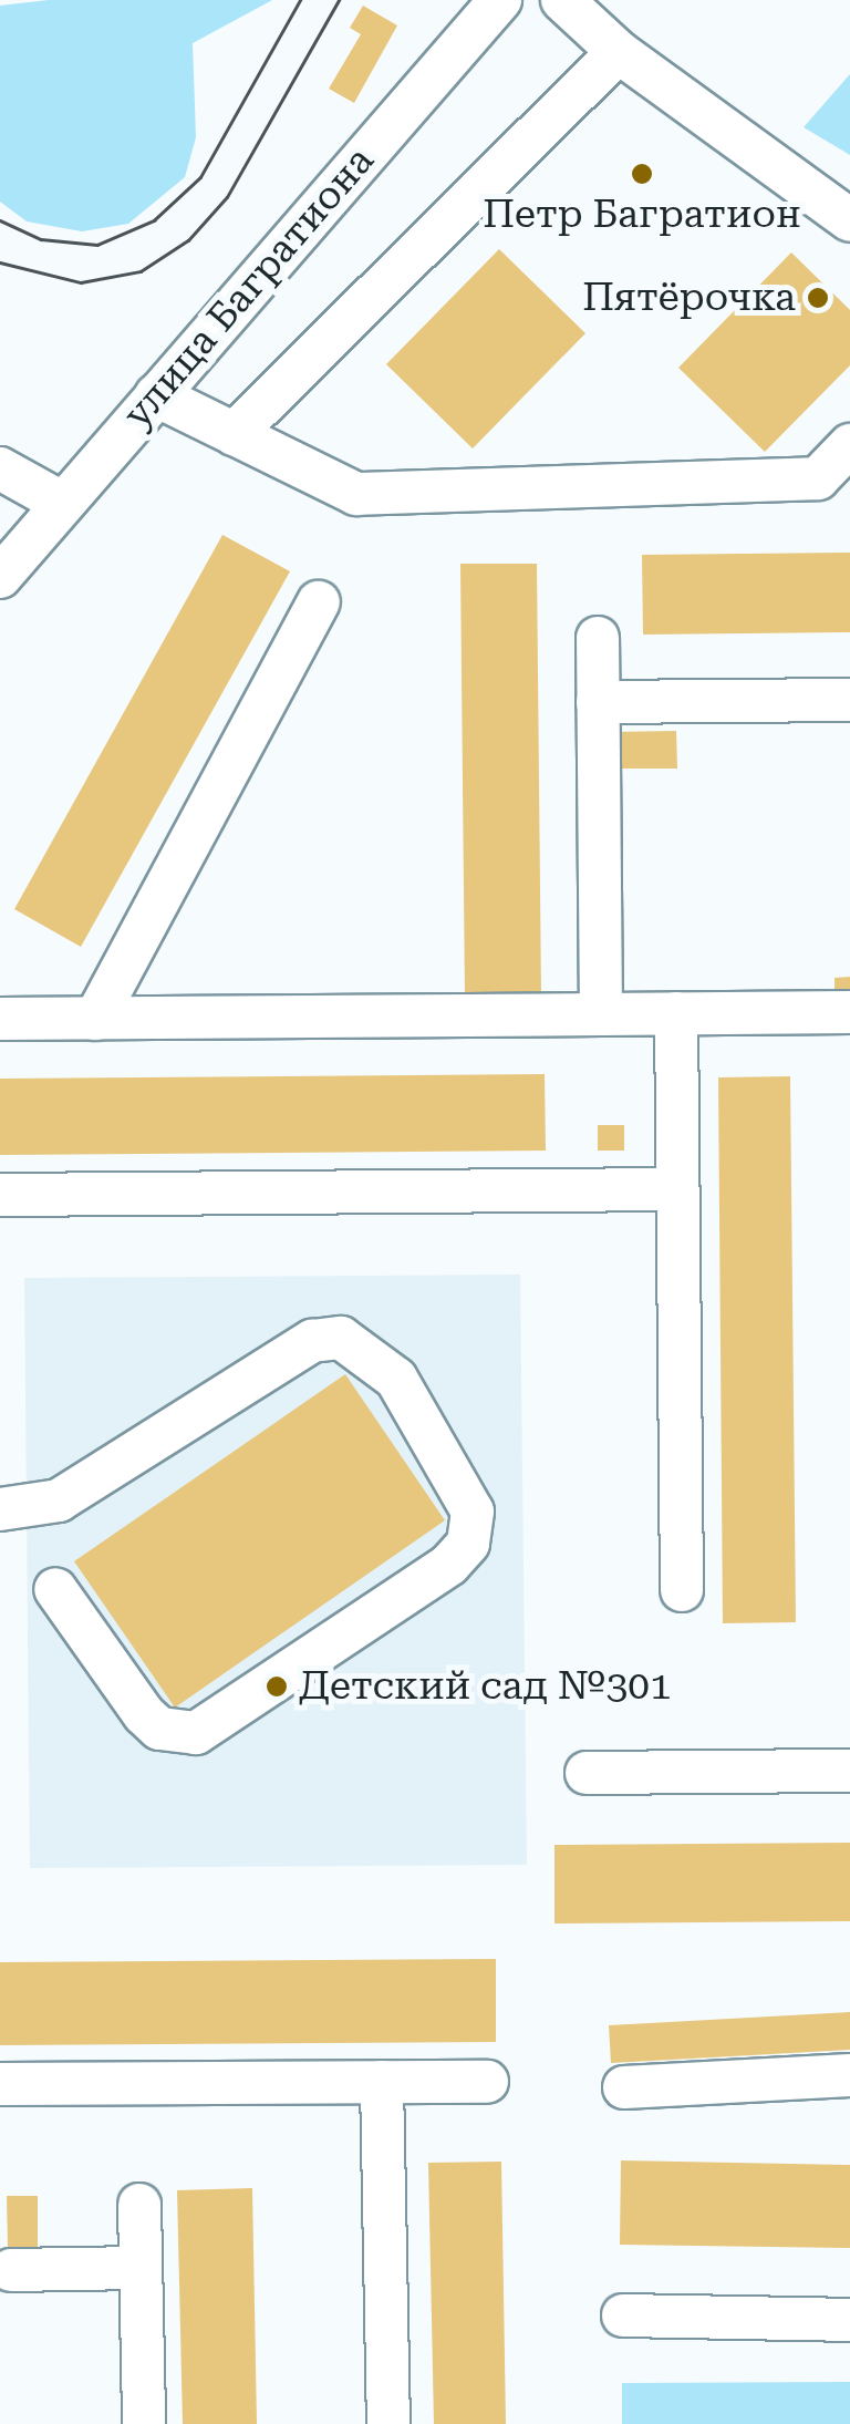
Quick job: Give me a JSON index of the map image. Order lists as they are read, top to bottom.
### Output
{
  "streets": {
    "street": ["улица Багратиона"]
  },
  "places": ["Петр Багратион", "Пятёрочка", "Детский сад №301"]
}
